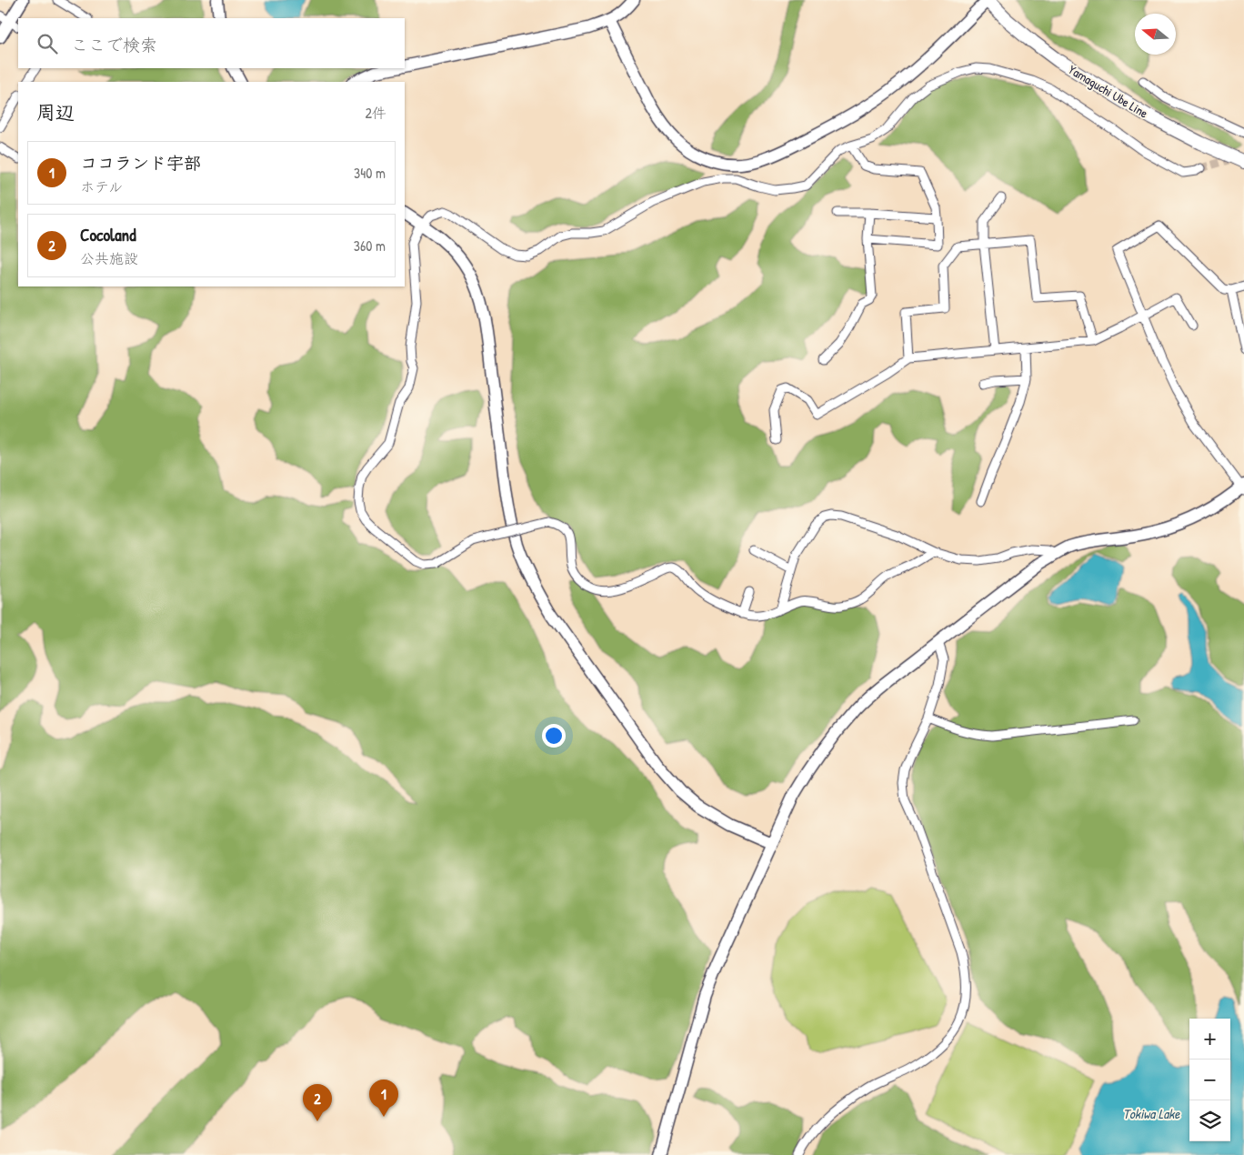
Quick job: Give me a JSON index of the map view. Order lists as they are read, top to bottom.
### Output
{
  "streets": {
    "main road": ["Yamaguchi Ube Line"]
  },
  "water": ["Tokiwa Lake"],
  "north": "left",
  "page": {
    "search": "ここで検索",
    "heading": ["周辺", "2件"],
    "list": [
      {
        "mark": "1",
        "name": "ココランド宇部",
        "note": "ホテル",
        "value": "340 m"
      },
      {
        "mark": "2",
        "name": "Cocoland",
        "note": "公共施設",
        "value": "360 m"
      }
    ],
    "map_buttons": ["+", "−"],
    "pins": ["1", "2"]
  }
}
